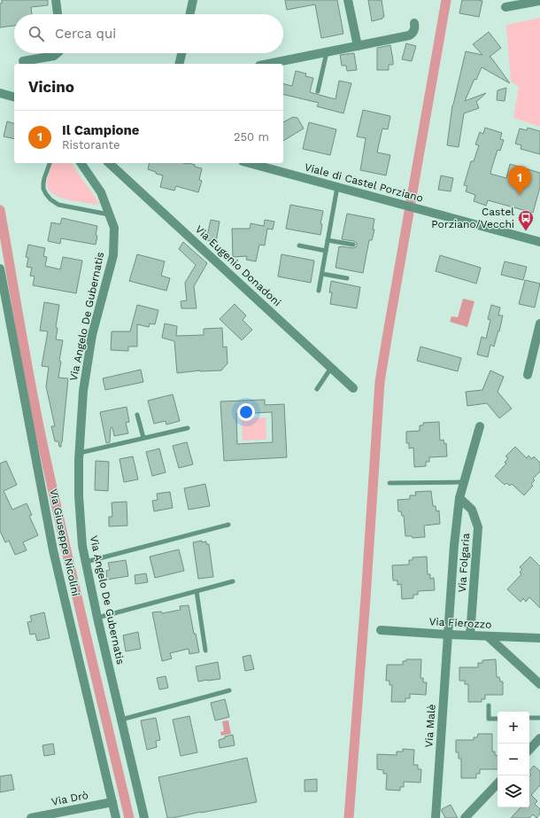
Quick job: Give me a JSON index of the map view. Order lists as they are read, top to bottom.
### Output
{
  "streets": {
    "street": [
      "Viale di Castel Porziano",
      "Via Eugenio Donadoni",
      "Via Angelo De Gubernatis",
      "Via Giuseppe Nicolini",
      "Via Folgaria",
      "Via Fierozzo",
      "Via Malè",
      "Via Drò"
    ]
  },
  "crossings": [
    ["Via Giuseppe Nicolini", "Via Drò"],
    ["Via Folgaria", "Via Fierozzo"],
    ["Via Folgaria", "Via Malè"],
    ["Via Fierozzo", "Via Malè"]
  ],
  "places": {
    "bus stop": ["Castel Porziano/Vecchi"]
  },
  "page": {
    "search": "Cerca qui",
    "heading": "Vicino",
    "list": [
      {
        "mark": "1",
        "name": "Il Campione",
        "note": "Ristorante",
        "value": "250 m"
      }
    ],
    "pins": "1",
    "map_buttons": ["+", "−"]
  }
}
